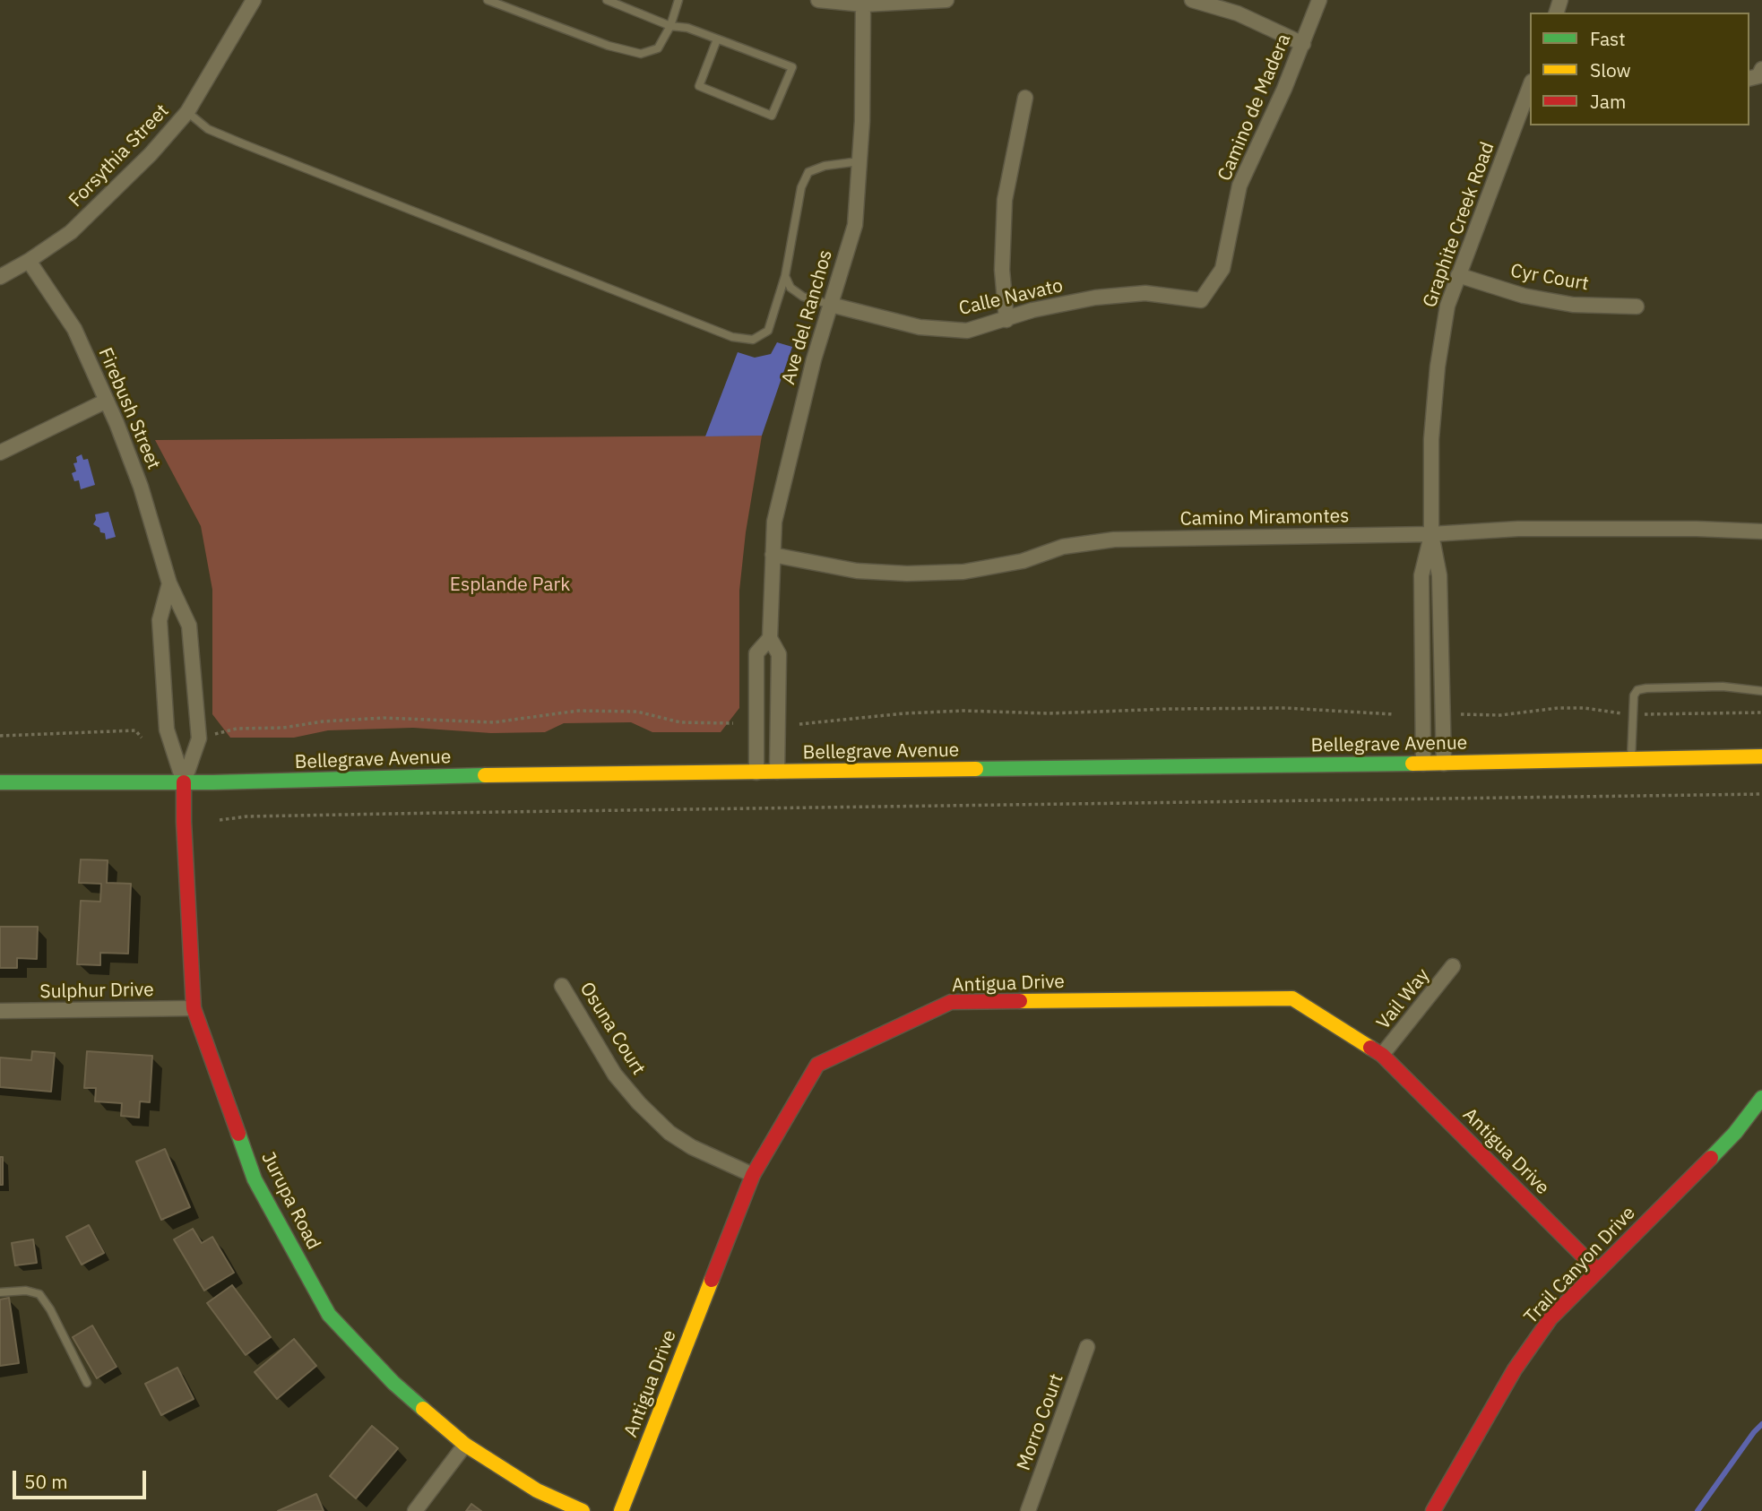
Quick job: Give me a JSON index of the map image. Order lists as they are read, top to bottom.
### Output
{
  "streets": {
    "street": [
      "Camino de Madera",
      "Forsythia Street",
      "Graphite Creek Road",
      "Cyr Court",
      "Calle Navato",
      "Ave del Ranchos",
      "Firebush Street",
      "Camino Miramontes",
      "Bellegrave Avenue",
      "Antigua Drive",
      "Sulphur Drive",
      "Vail Way",
      "Osuna Court",
      "Jurupa Road",
      "Trail Canyon Drive",
      "Morro Court"
    ]
  },
  "crossings": [
    ["Camino de Madera", "Calle Navato"],
    ["Forsythia Street", "Firebush Street"],
    ["Graphite Creek Road", "Cyr Court"],
    ["Graphite Creek Road", "Camino Miramontes"],
    ["Graphite Creek Road", "Bellegrave Avenue"],
    ["Calle Navato", "Ave del Ranchos"],
    ["Ave del Ranchos", "Camino Miramontes"],
    ["Ave del Ranchos", "Bellegrave Avenue"],
    ["Firebush Street", "Bellegrave Avenue"],
    ["Firebush Street", "Jurupa Road"],
    ["Bellegrave Avenue", "Jurupa Road"],
    ["Antigua Drive", "Vail Way"],
    ["Antigua Drive", "Osuna Court"],
    ["Antigua Drive", "Trail Canyon Drive"],
    ["Sulphur Drive", "Jurupa Road"]
  ],
  "parks": ["Esplande Park"],
  "legend": ["Fast", "Slow", "Jam"],
  "scale_bar": "50 m"
}
